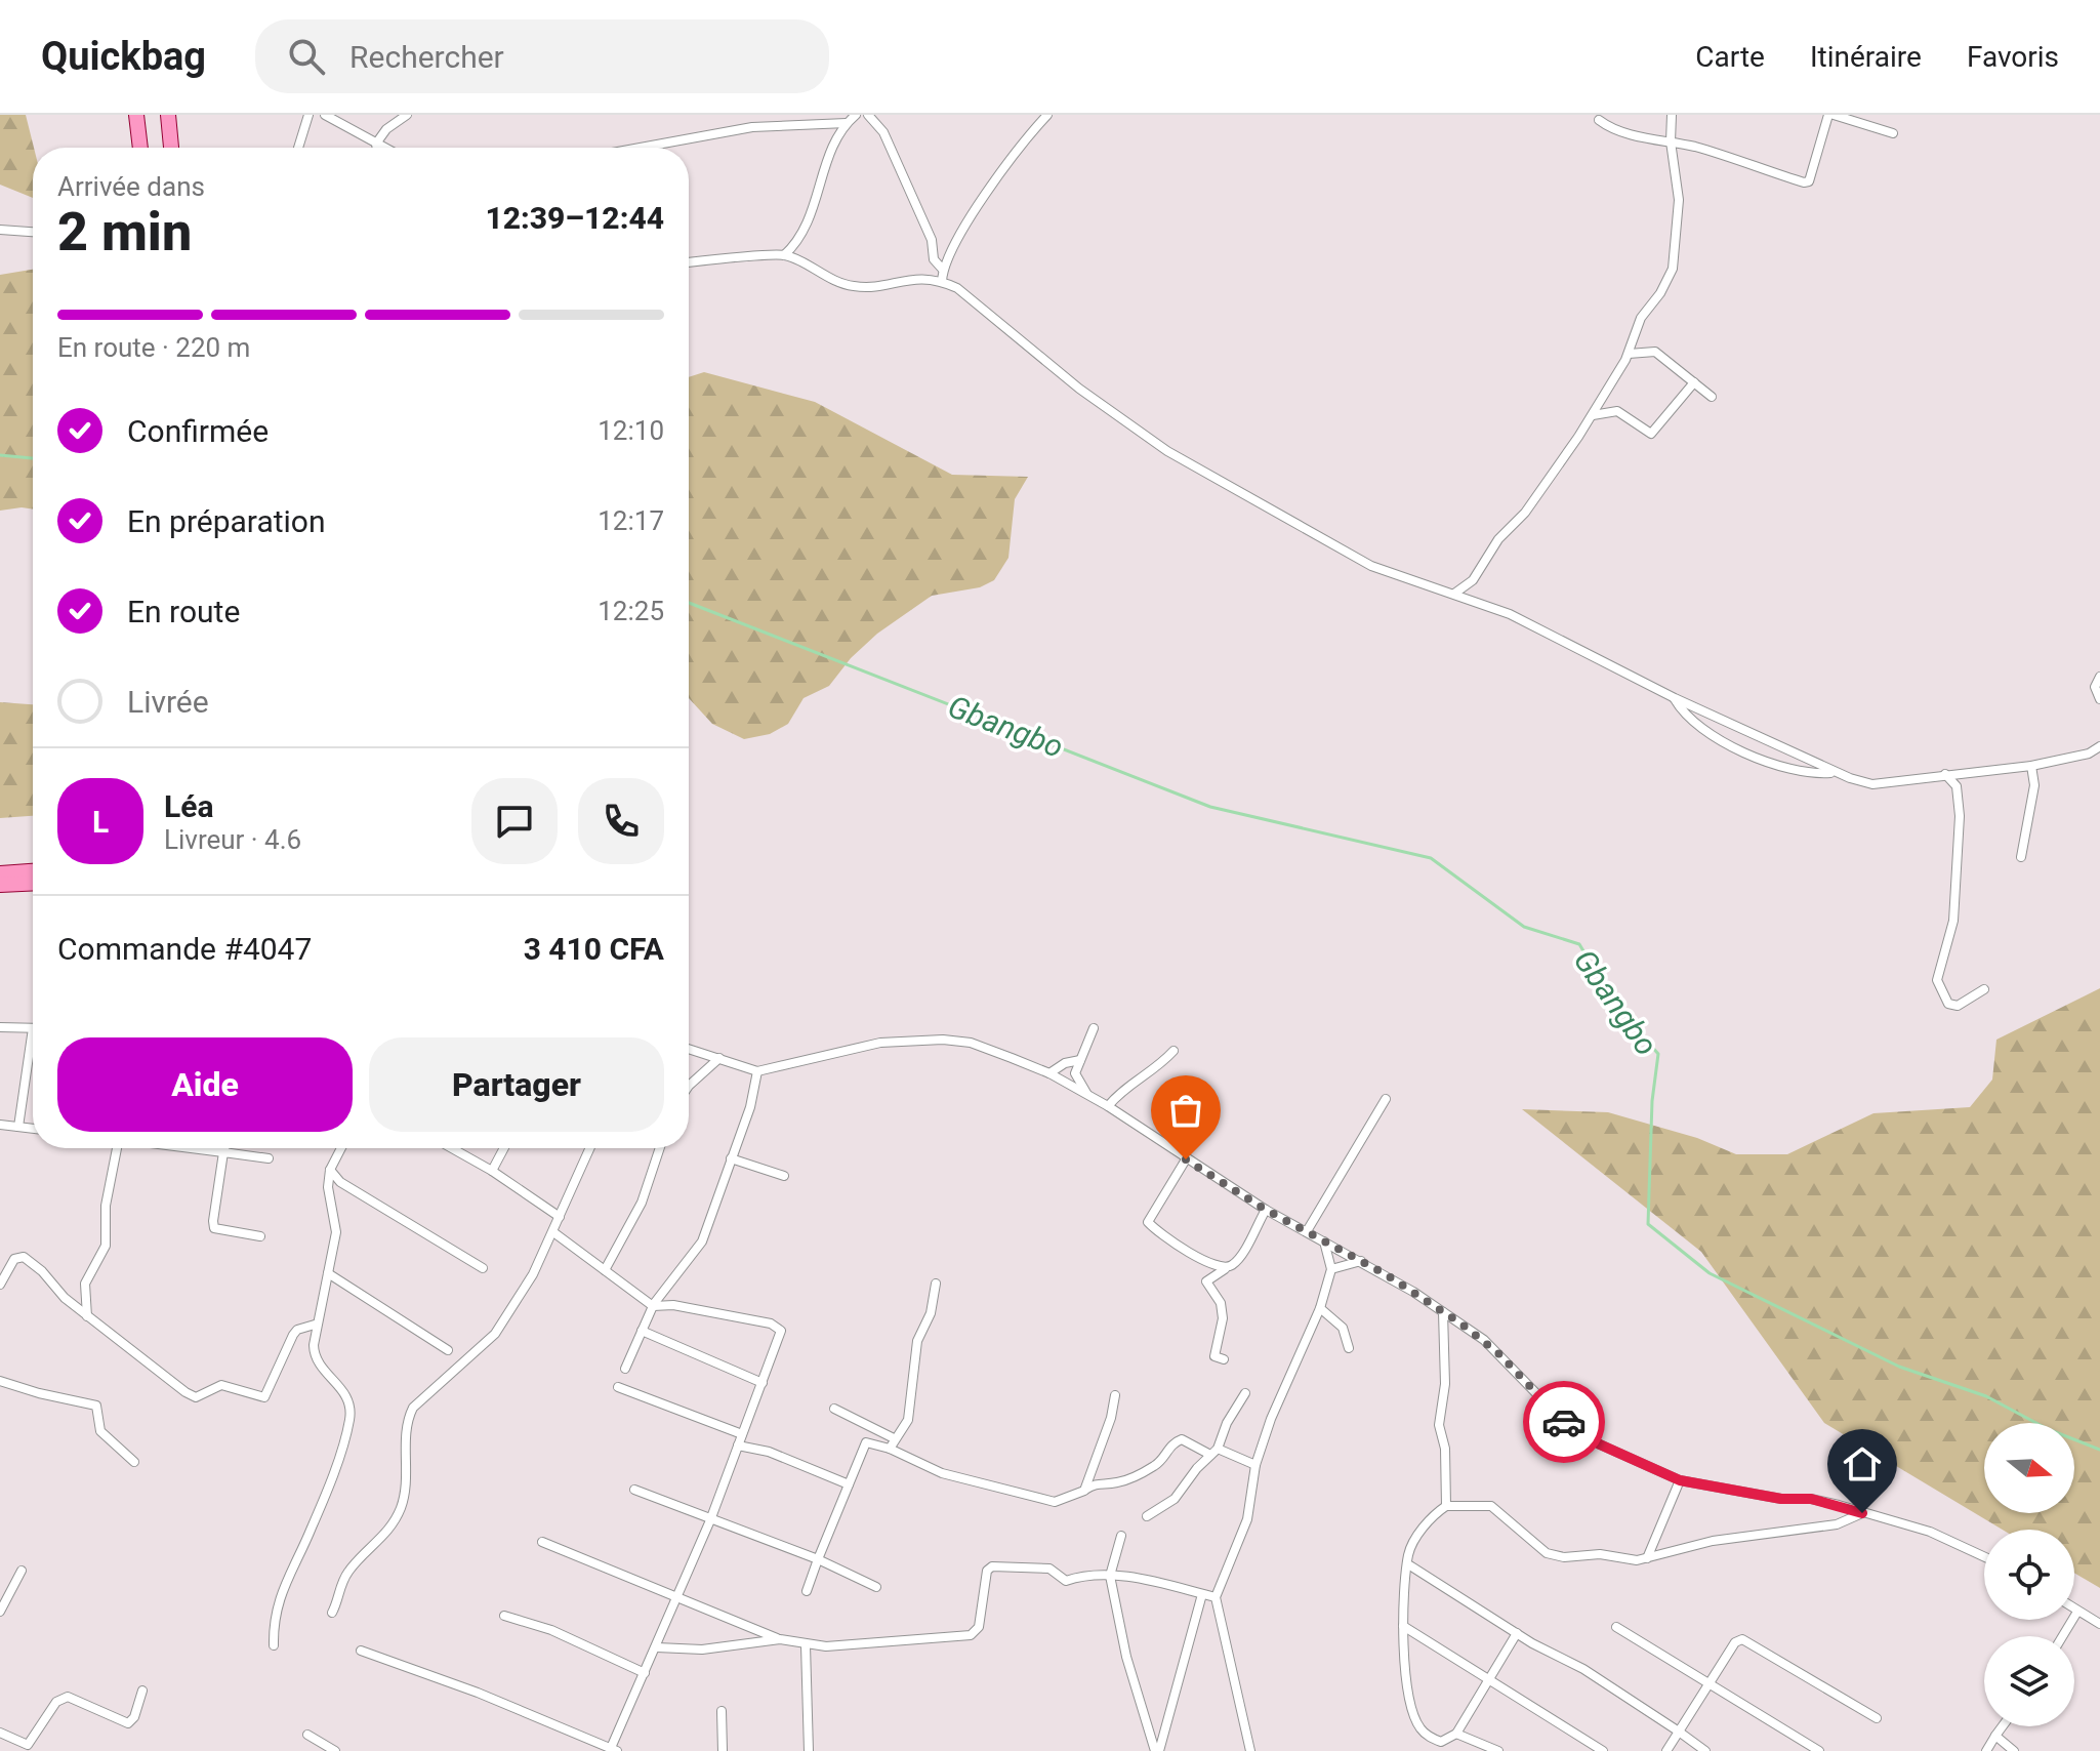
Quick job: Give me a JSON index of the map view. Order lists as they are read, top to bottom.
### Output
{
  "water": ["Gbangbo"],
  "north": "right",
  "page": {
    "header": "Quickbag",
    "search": "Rechercher",
    "nav": ["Carte", "Itinéraire", "Favoris"],
    "heading": ["2 min", "Arrivée dans", "12:39–12:44"],
    "panel": [
      "Léa",
      "Livreur · 4.6",
      "Commande #4047",
      "3 410 CFA"
    ],
    "bar": "En route · 220 m",
    "list": [
      ["Confirmée", "12:10"],
      ["En préparation", "12:17"],
      ["En route", "12:25"],
      "Livrée"
    ],
    "round": "L",
    "buttons": ["Aide", "Partager"]
  }
}
